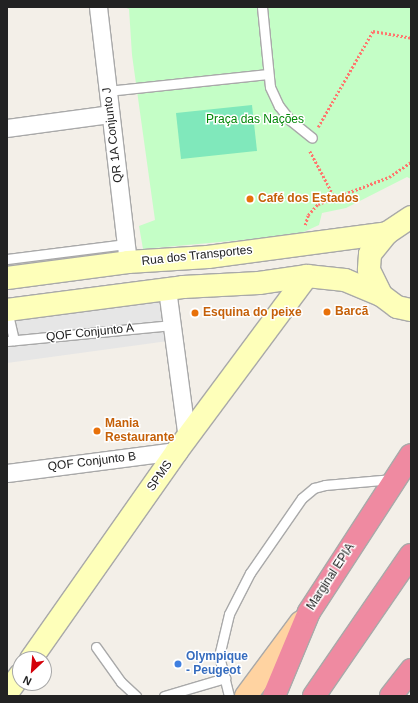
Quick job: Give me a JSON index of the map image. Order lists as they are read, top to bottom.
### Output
{
  "streets": {
    "highway": ["Marginal EPIA"],
    "street": [
      "QR 1A Conjunto J",
      "Rua dos Transportes",
      "QOF Conjunto B",
      "SPMS"
    ],
    "lane": ["QOF Conjunto A"]
  },
  "crossings": [
    ["QR 1A Conjunto J", "Rua dos Transportes"],
    ["QOF Conjunto B", "SPMS"]
  ],
  "parks": ["Praça das Nações"],
  "places": [
    "Café dos Estados",
    "Barcã",
    "Esquina do peixe",
    "Mania Restaurante",
    "Olympique - Peugeot"
  ],
  "north": "bottom left"
}
